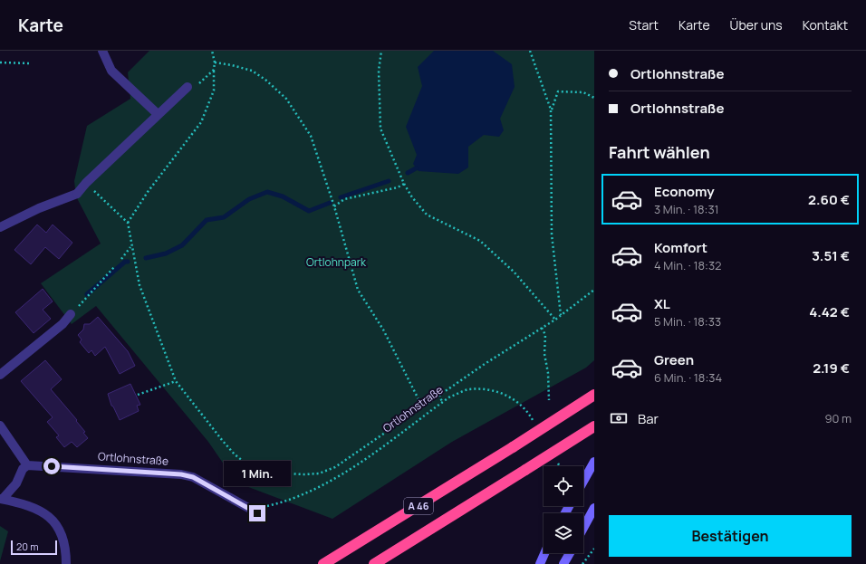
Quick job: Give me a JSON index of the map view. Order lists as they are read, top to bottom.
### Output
{
  "streets": {
    "highway": ["A 46"],
    "street": ["Ortlohnstraße"]
  },
  "parks": ["Ortlohnpark"],
  "scale_bar": "20 m",
  "page": {
    "header": "Karte",
    "nav": [
      "Start",
      "Karte",
      "Über uns",
      "Kontakt"
    ],
    "banner": ["Ortlohnstraße", "Ortlohnstraße"],
    "heading": "Fahrt wählen",
    "list": [
      {
        "name": "Economy",
        "note": "3 Min. · 18:31",
        "value": "2.60 €"
      },
      {
        "name": "Komfort",
        "note": "4 Min. · 18:32",
        "value": "3.51 €"
      },
      {
        "name": "XL",
        "note": "5 Min. · 18:33",
        "value": "4.42 €"
      },
      {
        "name": "Green",
        "note": "6 Min. · 18:34",
        "value": "2.19 €"
      }
    ],
    "pay": ["Bar", "90 m"],
    "bubble": "1 Min.",
    "buttons": "Bestätigen",
    "scale": "20 m"
  }
}
